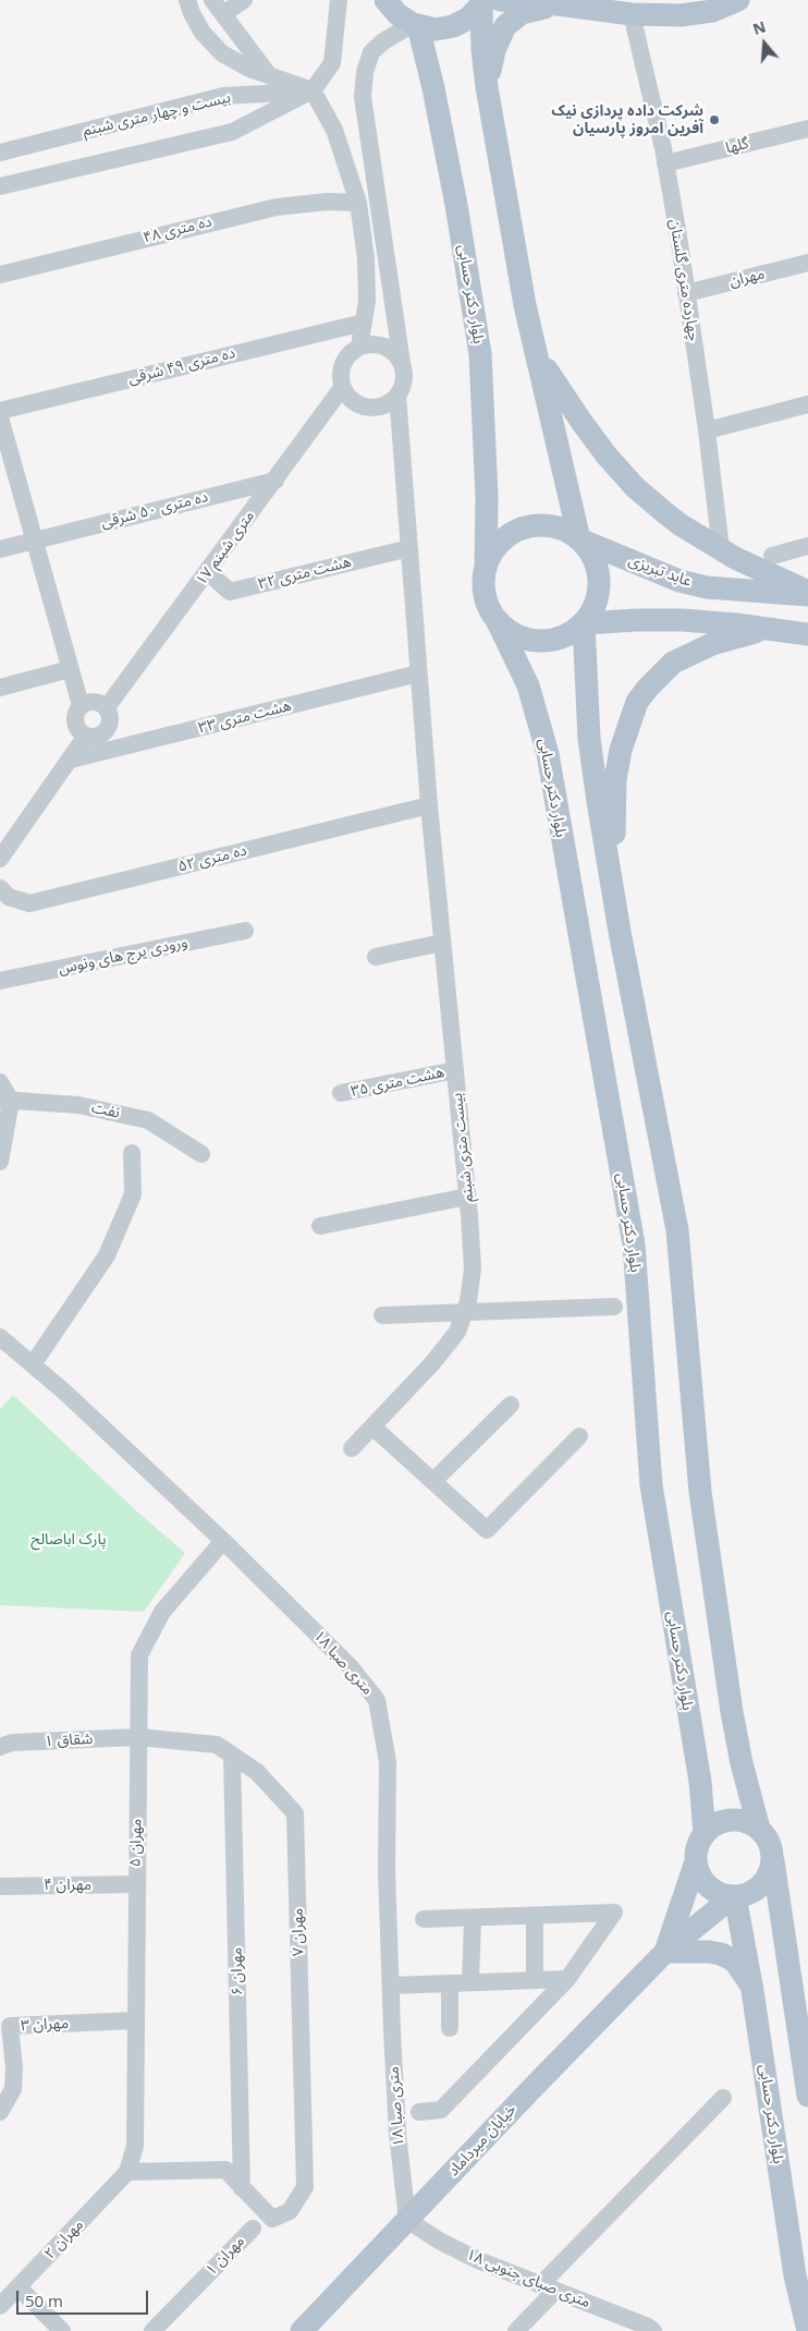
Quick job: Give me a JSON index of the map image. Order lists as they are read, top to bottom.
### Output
{
  "streets": {
    "main road": ["بلوار دکتر حسابی", "عابد تبریزی", "خیابان میرداماد"],
    "street": [
      "بیست و چهار متری شبنم",
      "گلها",
      "ده متری ۴۸",
      "مهران",
      "چهارده متری گلستان",
      "ده متری ۴۹ شرقی",
      "ده متری ۵۰ شرقی",
      "۱۷ متری شبنم",
      "هشت متری ۳۲",
      "هشت متری ۳۳",
      "ده متری ۵۲",
      "ورودی یرج های ونوس",
      "هشت متری ۳۵",
      "نفت",
      "بیست متری شبنم",
      "متری صبا ۱۸",
      "شقاق ۱",
      "مهران ۵",
      "مهران ۴",
      "مهران ۷",
      "مهران ۶",
      "مهران ۳",
      "مهران ۲",
      "مهران ۱",
      "۱۸ متری صبای جنوبی"
    ]
  },
  "crossings": [
    ["گلها", "چهارده متری گلستان"],
    ["مهران", "چهارده متری گلستان"],
    ["بلوار دکتر حسابی", "عابد تبریزی"],
    ["بلوار دکتر حسابی", "خیابان میرداماد"],
    ["ده متری ۵۰ شرقی", "۱۷ متری شبنم"],
    ["۱۷ متری شبنم", "هشت متری ۳۲"],
    ["۱۷ متری شبنم", "بیست متری شبنم"],
    ["هشت متری ۳۲", "بیست متری شبنم"],
    ["هشت متری ۳۳", "بیست متری شبنم"],
    ["ده متری ۵۲", "بیست متری شبنم"],
    ["هشت متری ۳۵", "بیست متری شبنم"],
    ["متری صبا ۱۸", "مهران ۵"],
    ["متری صبا ۱۸", "خیابان میرداماد"],
    ["متری صبا ۱۸", "۱۸ متری صبای جنوبی"],
    ["شقاق ۱", "مهران ۵"],
    ["شقاق ۱", "مهران ۷"],
    ["مهران ۵", "مهران ۴"],
    ["مهران ۵", "مهران ۷"],
    ["مهران ۵", "مهران ۳"],
    ["مهران ۵", "مهران ۲"],
    ["مهران ۷", "مهران ۶"],
    ["خیابان میرداماد", "۱۸ متری صبای جنوبی"]
  ],
  "parks": ["پارک اباصالح"],
  "places": ["شرکت داده پردازی نیک آفرین امروز پارسیان"],
  "scale_bar": "50 m",
  "north": "top"
}
